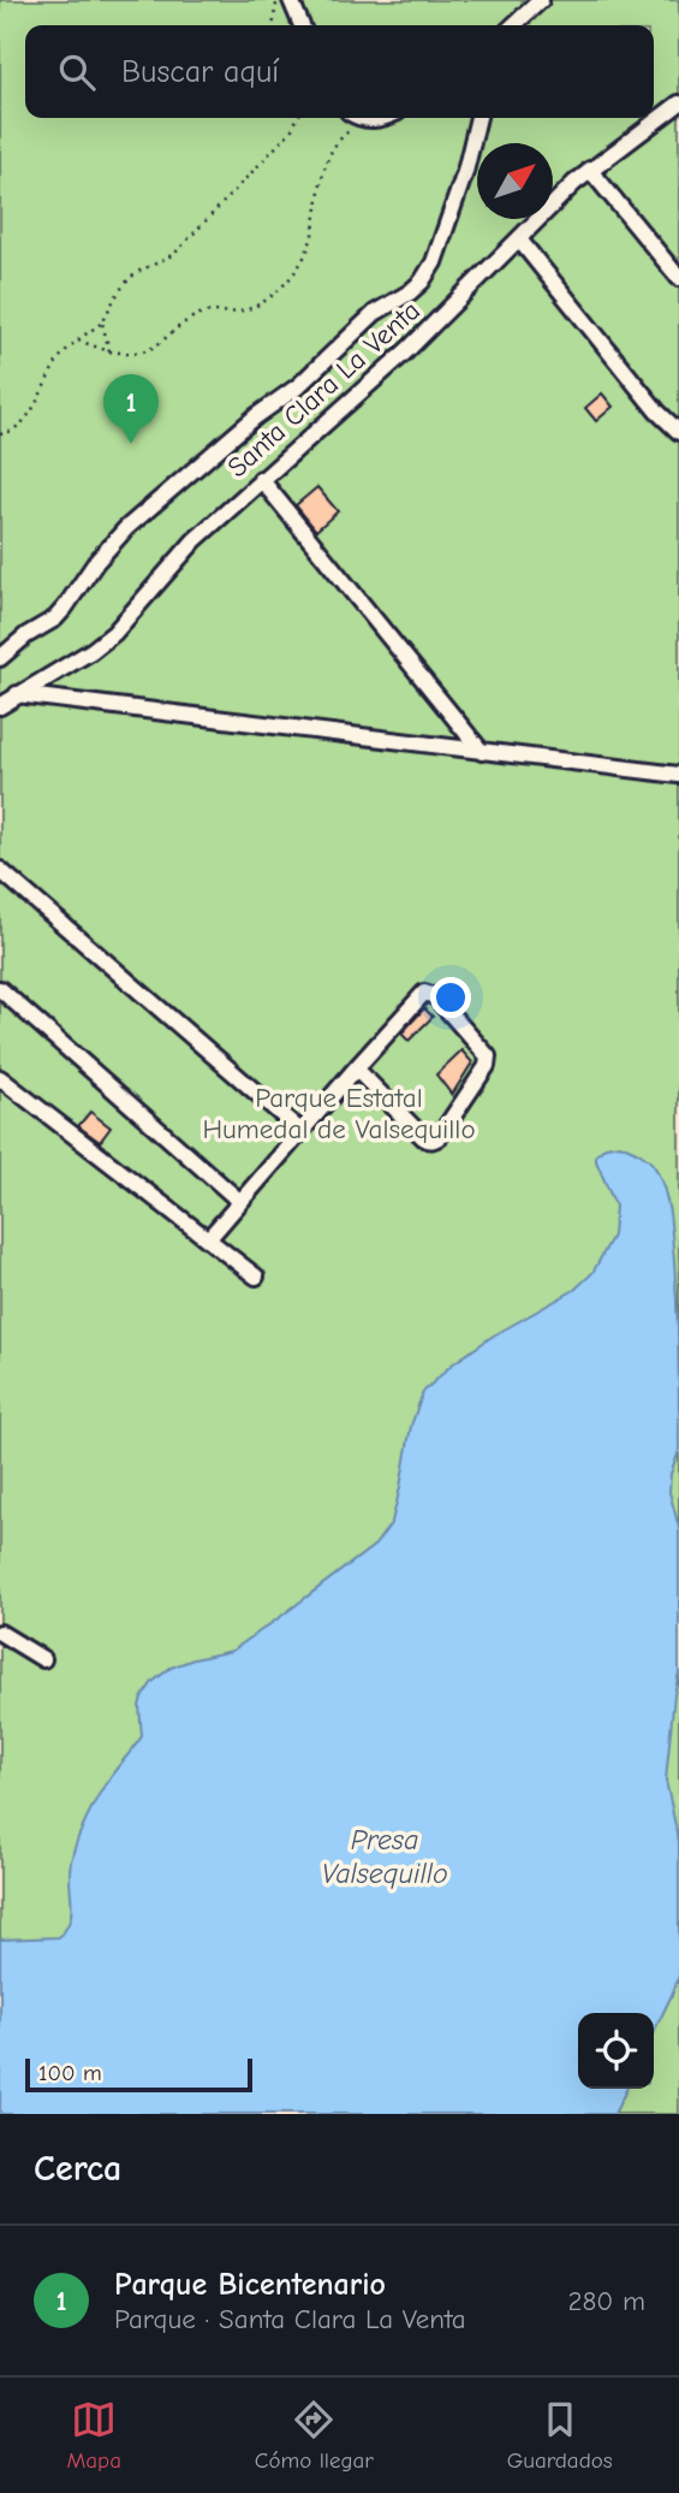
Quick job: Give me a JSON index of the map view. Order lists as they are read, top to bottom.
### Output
{
  "streets": {
    "street": ["Santa Clara La Venta"]
  },
  "water": ["Presa Valsequillo"],
  "parks": ["Parque Estatal Humedal de Valsequillo"],
  "scale_bar": "100 m",
  "north": "top right",
  "page": {
    "search": "Buscar aquí",
    "pins": "1",
    "scale": "100 m",
    "heading": "Cerca",
    "list": [
      {
        "mark": "1",
        "name": "Parque Bicentenario",
        "note": "Parque · Santa Clara La Venta",
        "value": "280 m"
      }
    ],
    "nav": ["Mapa", "Cómo llegar", "Guardados"]
  }
}
